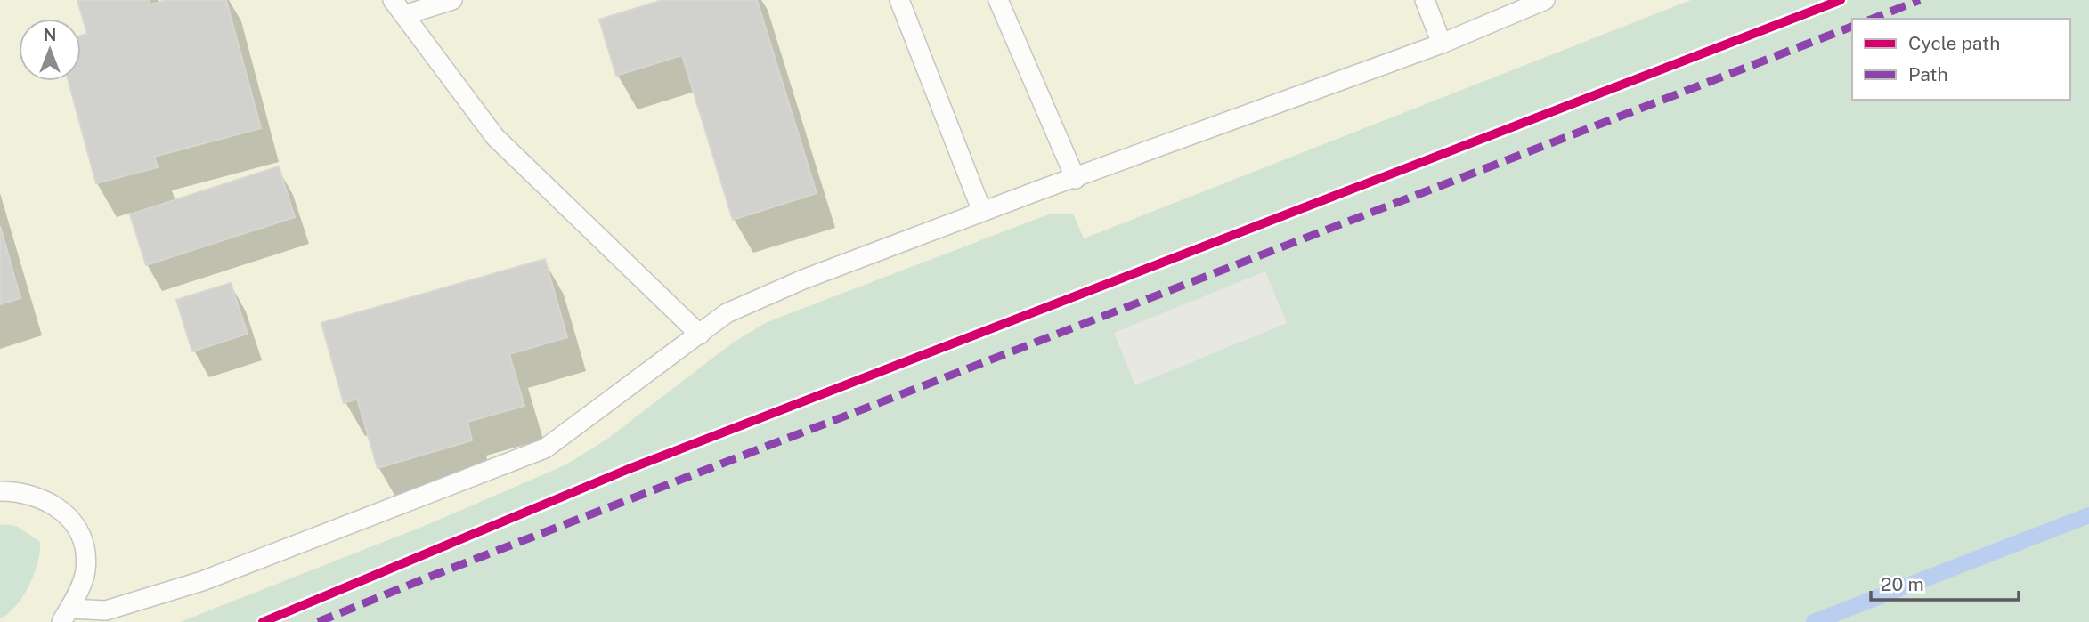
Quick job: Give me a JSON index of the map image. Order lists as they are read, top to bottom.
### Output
{
  "legend": ["Cycle path", "Path"],
  "scale_bar": "20 m",
  "north": "top"
}
